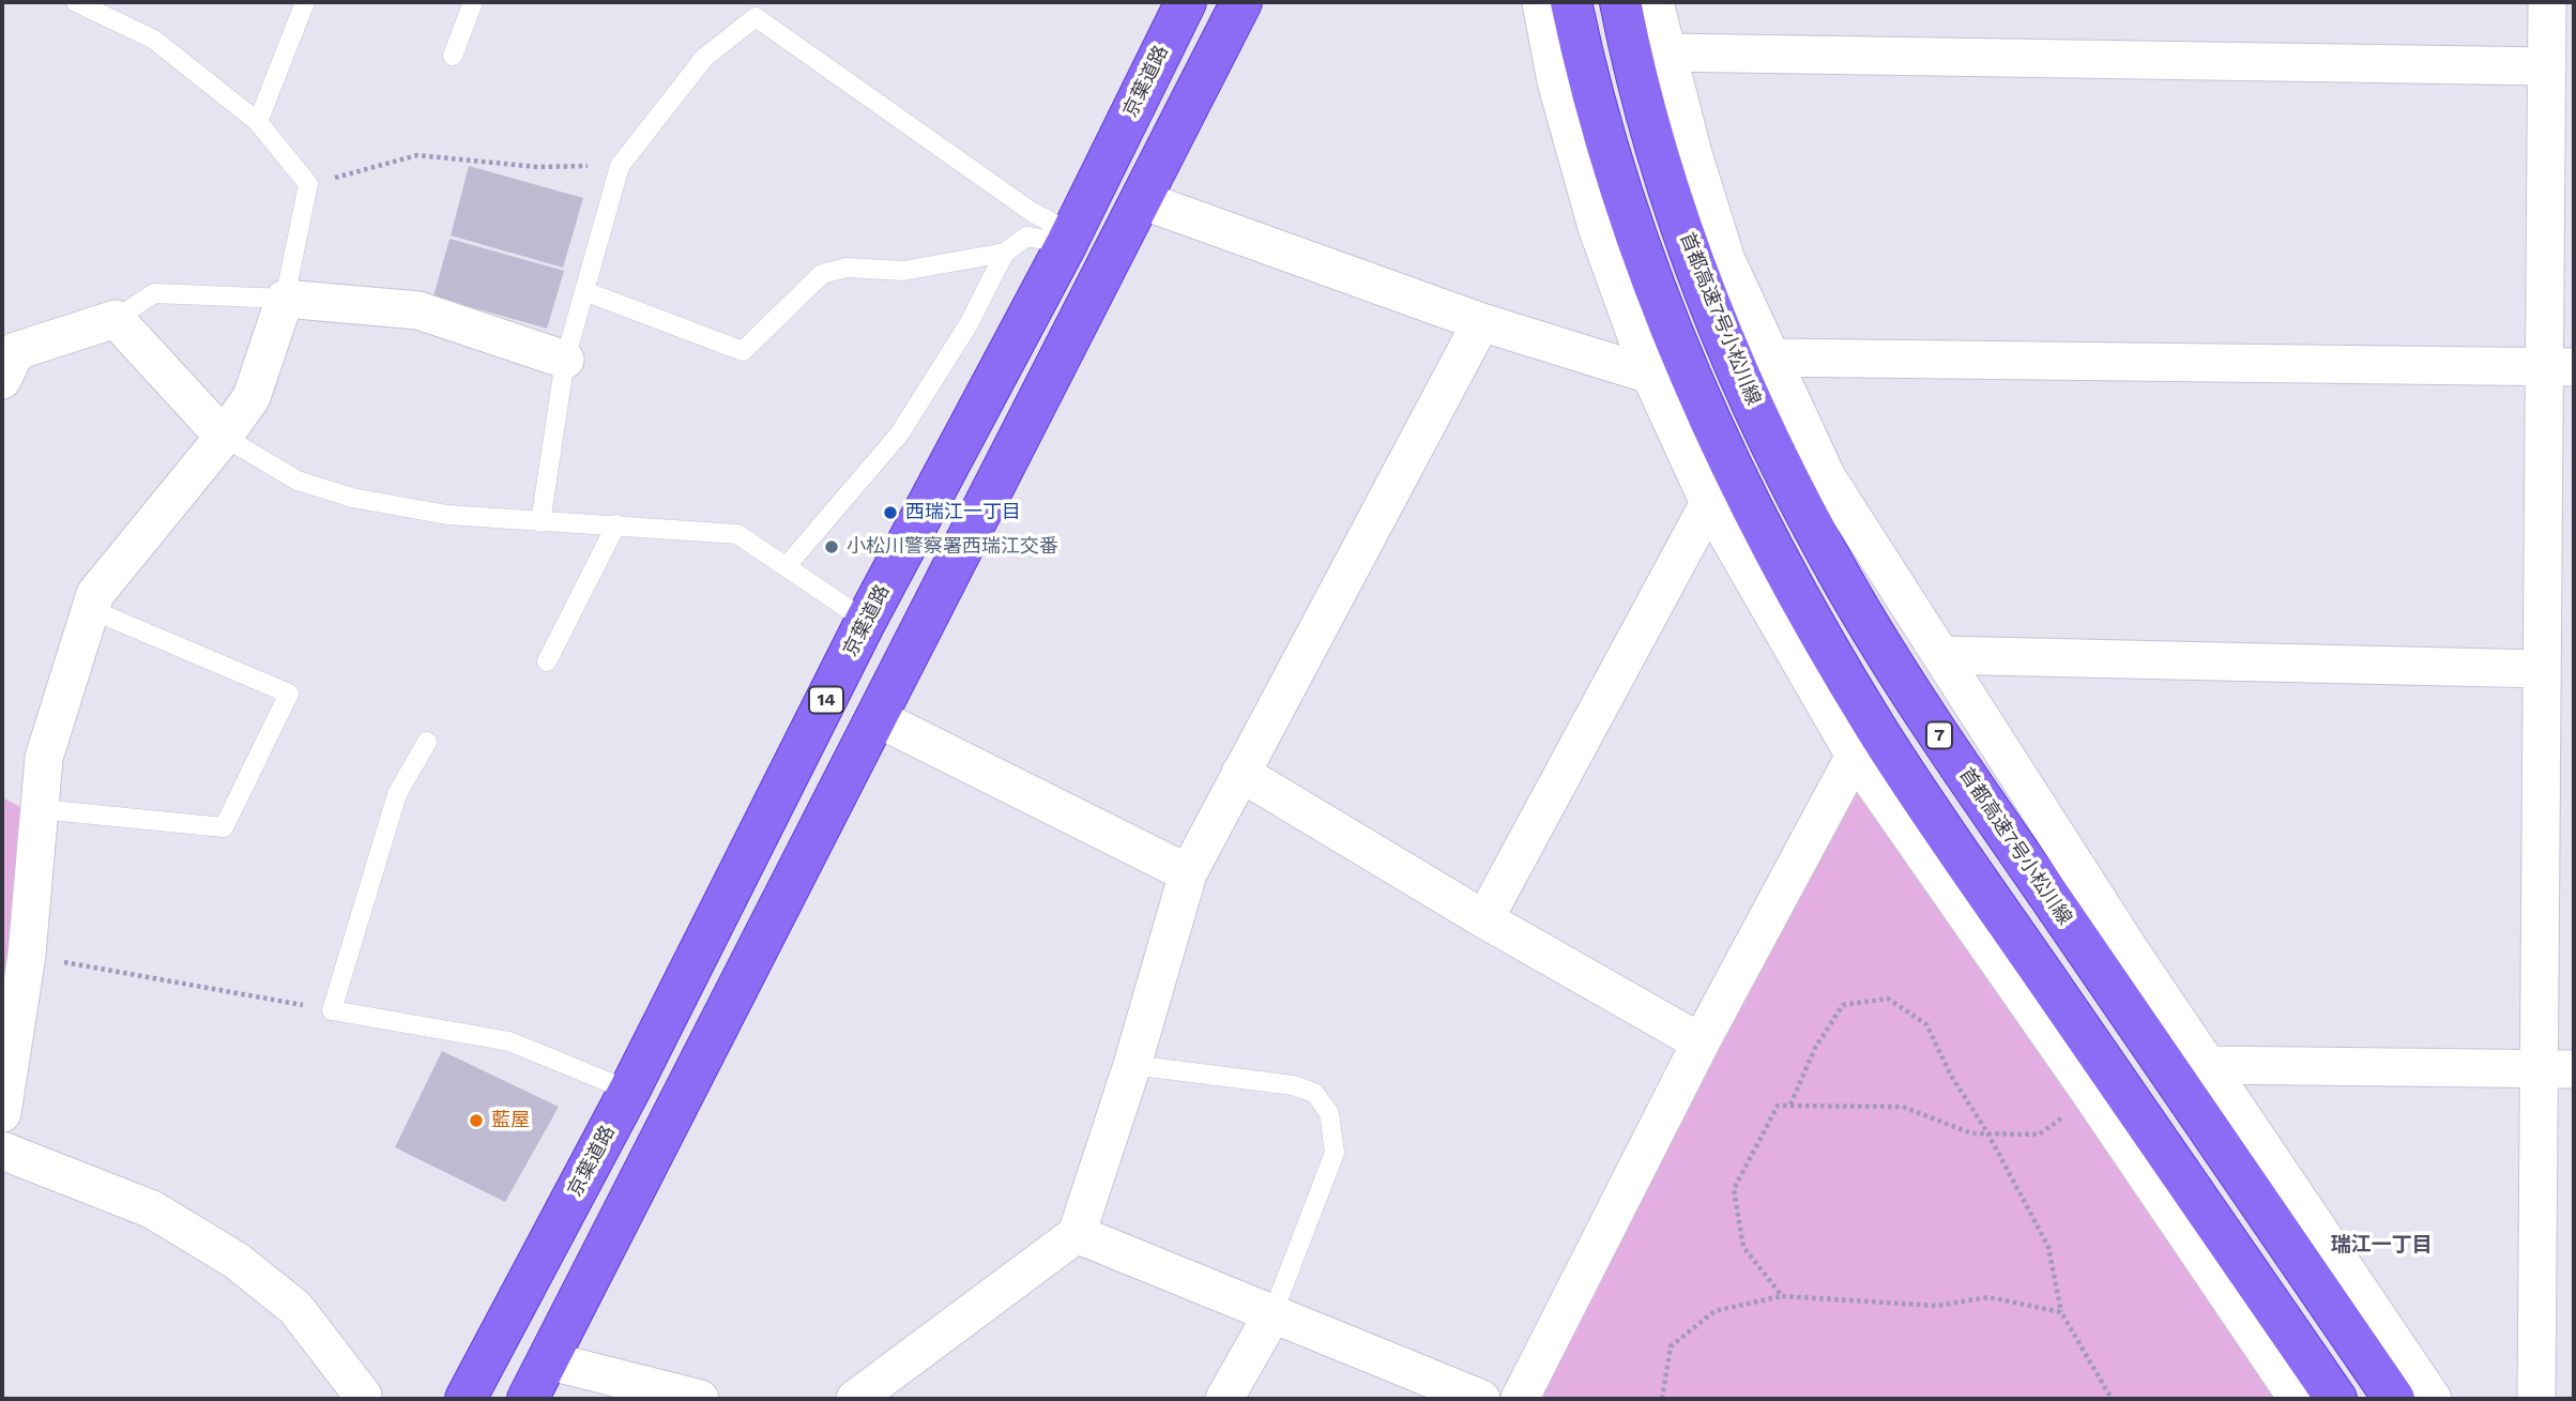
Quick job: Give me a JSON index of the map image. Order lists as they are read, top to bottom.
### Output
{
  "streets": {
    "highway": [
      "京葉道路",
      "首都高速7号小松川線",
      "14",
      "7"
    ]
  },
  "districts": ["瑞江一丁目"],
  "places": ["西瑞江一丁目", "小松川警察署西瑞江交番", "藍屋"]
}
